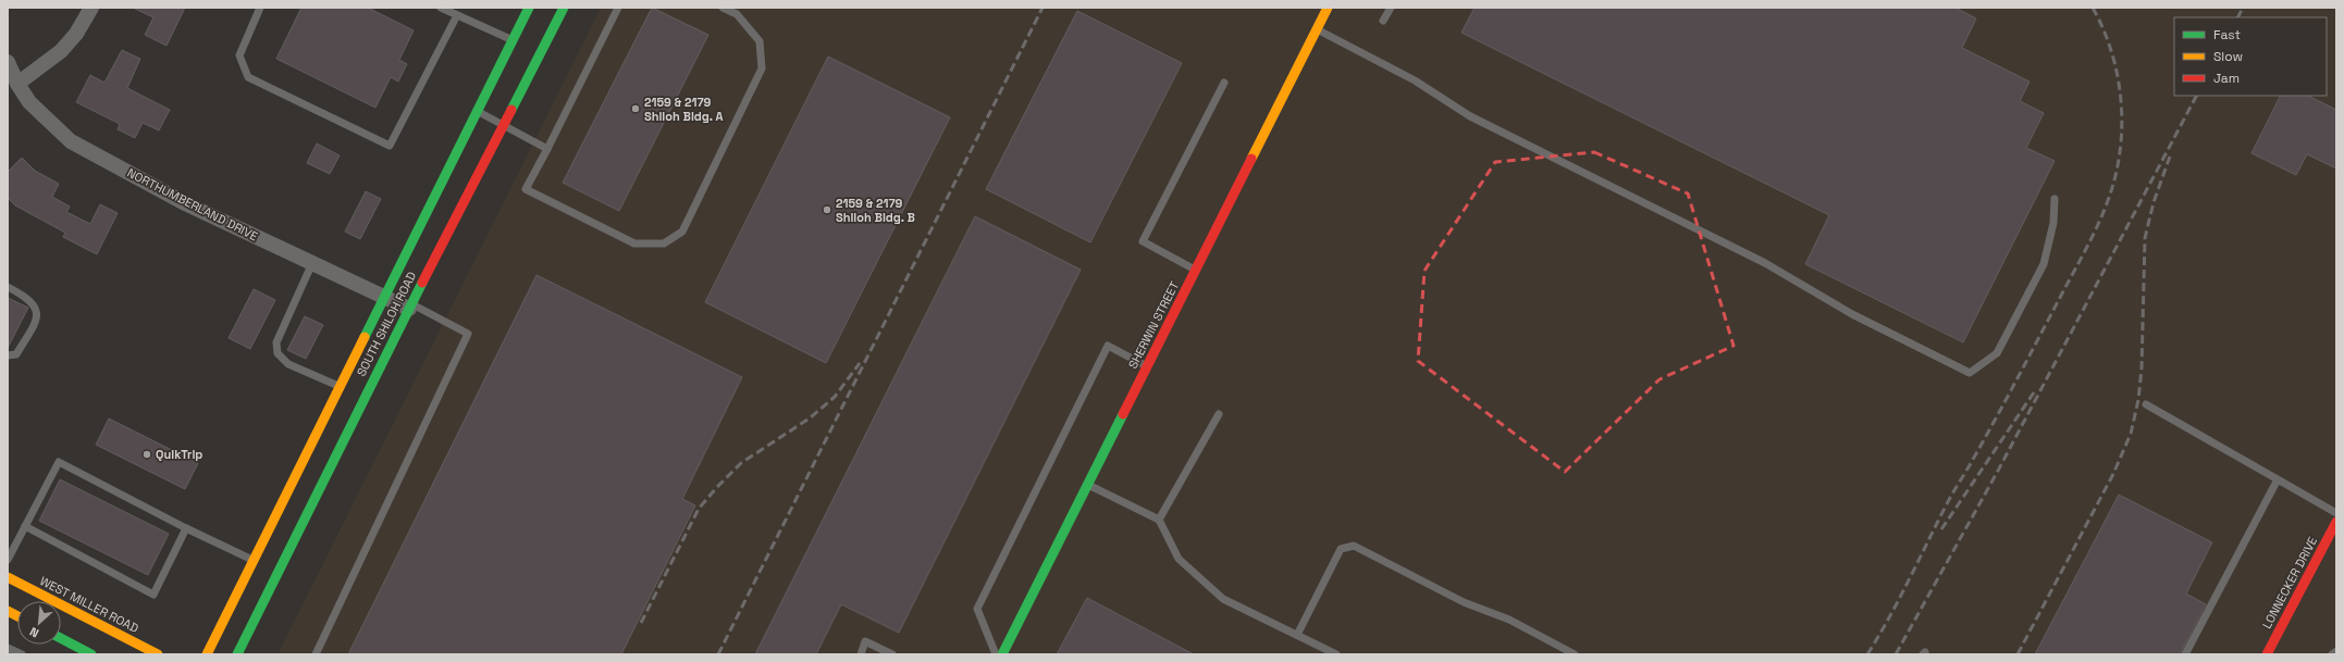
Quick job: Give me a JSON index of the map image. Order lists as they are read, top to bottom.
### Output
{
  "streets": {
    "main road": [
      "SOUTH SHILOH ROAD",
      "SHERWIN STREET",
      "LONNECKER DRIVE",
      "WEST MILLER ROAD"
    ],
    "street": ["NORTHUMBERLAND DRIVE"]
  },
  "crossings": [
    ["NORTHUMBERLAND DRIVE", "SOUTH SHILOH ROAD"]
  ],
  "places": ["2159 & 2179 Shiloh Bldg. A", "2159 & 2179 Shiloh Bldg. B", "QuikTrip"],
  "legend": ["Fast", "Slow", "Jam"],
  "north": "bottom left"
}
